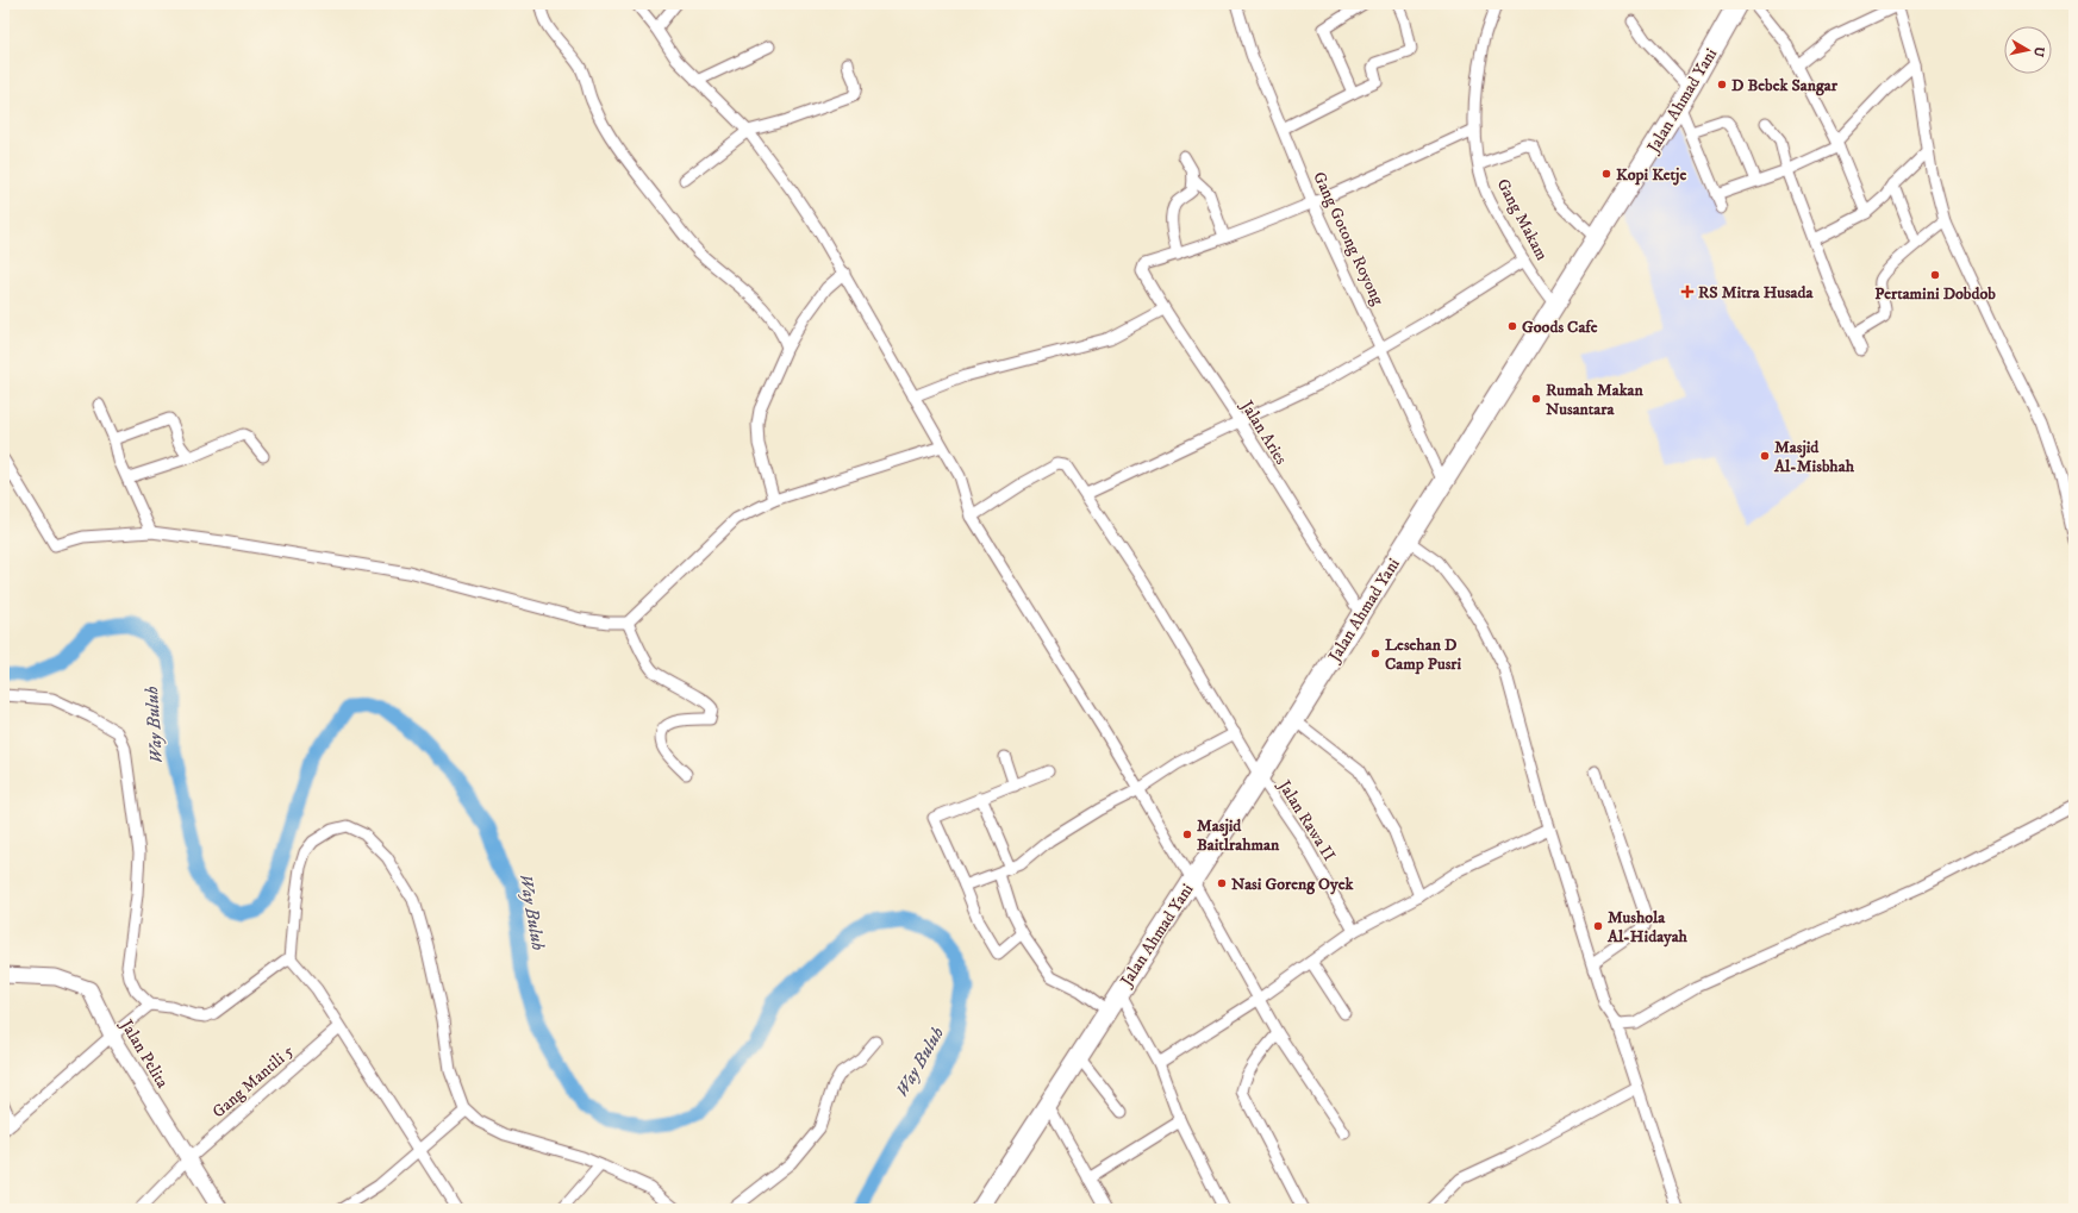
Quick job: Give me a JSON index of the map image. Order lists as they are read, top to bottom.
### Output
{
  "streets": {
    "highway": ["Jalan Ahmad Yani"],
    "street": [
      "Gang Makam",
      "Gang Gotong Royong",
      "Jalan Aries",
      "Jalan Rawa II",
      "Jalan Pelita",
      "Gang Mantili 5"
    ]
  },
  "crossings": [
    ["Jalan Ahmad Yani", "Gang Makam"],
    ["Jalan Ahmad Yani", "Gang Gotong Royong"],
    ["Jalan Ahmad Yani", "Jalan Aries"],
    ["Jalan Ahmad Yani", "Jalan Rawa II"],
    ["Jalan Pelita", "Gang Mantili 5"]
  ],
  "water": ["Way Buluh"],
  "places": {
    "other": [
      "D Bebek Sangar",
      "Kopi Ketje",
      "Pertamini Dobdob",
      "Goods Cafe",
      "Rumah Makan Nusantara",
      "Masjid Al-Misbhah",
      "Lesehan D Camp Pusri",
      "Masjid Baitlrahman",
      "Nasi Goreng Oyek",
      "Mushola Al-Hidayah"
    ],
    "health": ["RS Mitra Husada"]
  },
  "north": "right"
}
